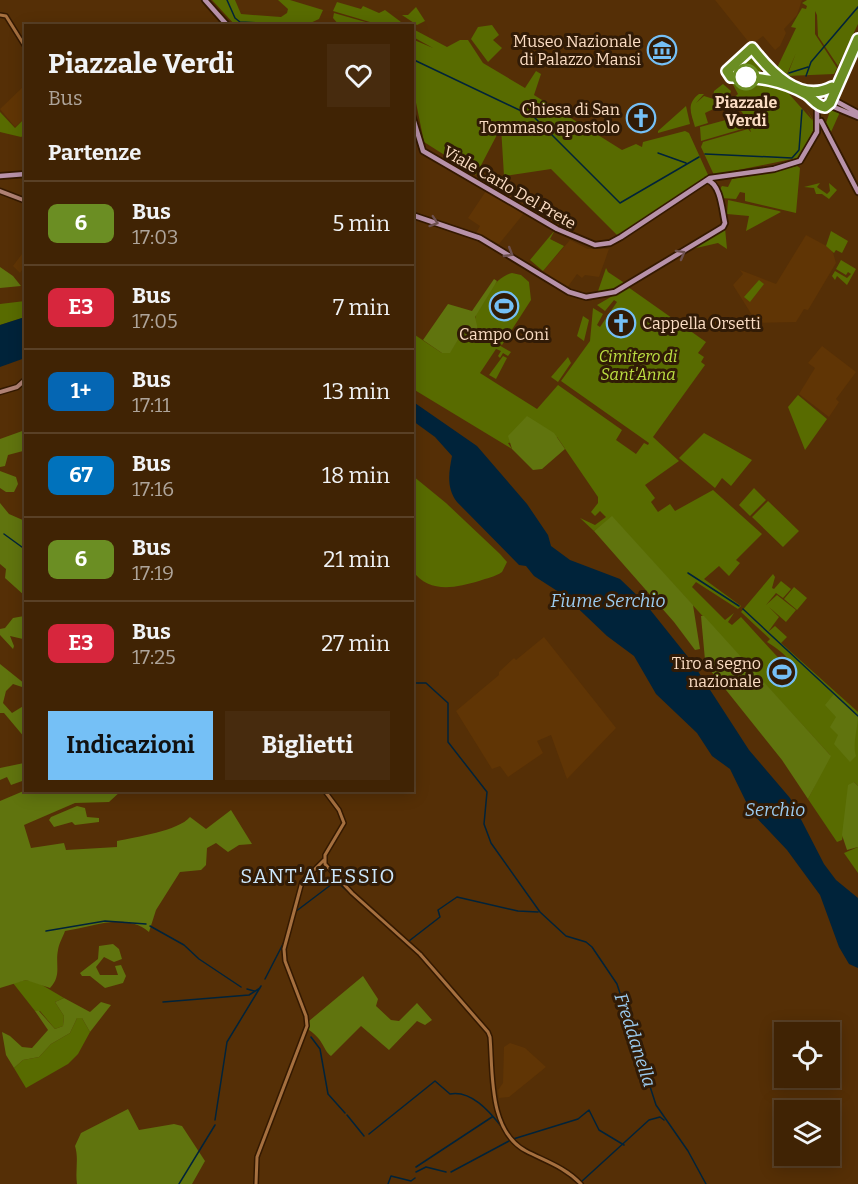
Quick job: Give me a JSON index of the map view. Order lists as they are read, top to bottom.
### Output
{
  "streets": {
    "main road": ["Viale Carlo Del Prete"]
  },
  "districts": ["SANT'ALESSIO"],
  "water": ["Fiume Serchio", "Serchio", "Freddanella"],
  "parks": ["Cimitero di Sant'Anna"],
  "places": {
    "museum": ["Museo Nazionale di Palazzo Mansi"],
    "other": ["Piazzale Verdi"],
    "church": ["Chiesa di San Tommaso apostolo", "Cappella Orsetti"],
    "sports": ["Campo Coni", "Tiro a segno nazionale"]
  },
  "lines": ["bus line 6"],
  "page": {
    "heading": [
      ["Piazzale Verdi", "Bus"],
      "Partenze"
    ],
    "list": [
      {
        "mark": "6",
        "name": "Bus",
        "note": "17:03",
        "value": "5 min"
      },
      {
        "mark": "E3",
        "name": "Bus",
        "note": "17:05",
        "value": "7 min"
      },
      {
        "mark": "1+",
        "name": "Bus",
        "note": "17:11",
        "value": "13 min"
      },
      {
        "mark": "67",
        "name": "Bus",
        "note": "17:16",
        "value": "18 min"
      },
      {
        "mark": "6",
        "name": "Bus",
        "note": "17:19",
        "value": "21 min"
      },
      {
        "mark": "E3",
        "name": "Bus",
        "note": "17:25",
        "value": "27 min"
      }
    ],
    "buttons": ["Indicazioni", "Biglietti"]
  }
}
